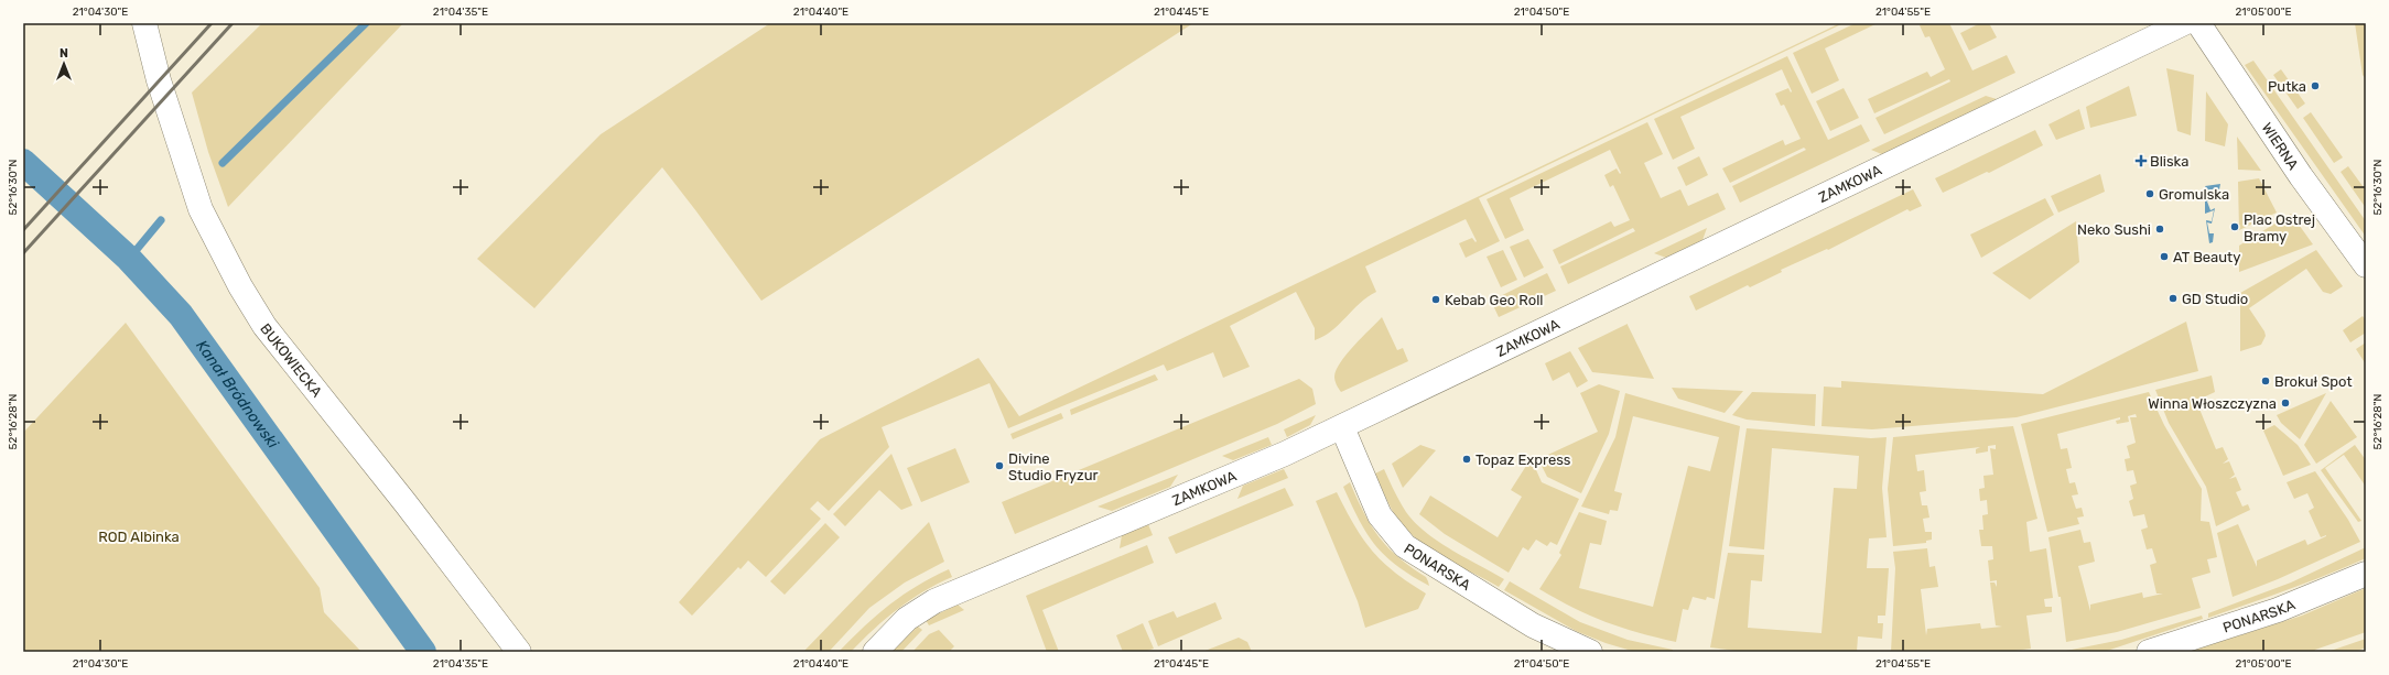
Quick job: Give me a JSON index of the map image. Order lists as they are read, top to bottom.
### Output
{
  "streets": {
    "street": [
      "WIERNA",
      "ZAMKOWA",
      "BUKOWIECKA",
      "PONARSKA"
    ]
  },
  "crossings": [
    ["ZAMKOWA", "PONARSKA"]
  ],
  "water": ["Kanał Bródnowski"],
  "parks": ["ROD Albinka"],
  "places": {
    "other": [
      "Putka",
      "Gromulska",
      "Plac Ostrej Bramy",
      "Neko Sushi",
      "AT Beauty",
      "GD Studio",
      "Kebab Geo Roll",
      "Brokuł Spot",
      "Winna Włoszczyzna",
      "Topaz Express",
      "Divine Studio Fryzur"
    ],
    "health": ["Bliska"]
  },
  "north": "top",
  "coordinates": [
    "21°04'30\"E",
    "21°04'35\"E",
    "21°04'40\"E",
    "21°04'45\"E",
    "21°04'50\"E",
    "21°04'55\"E",
    "21°05'00\"E",
    "52°16'30\"N",
    "52°16'28\"N"
  ]
}
